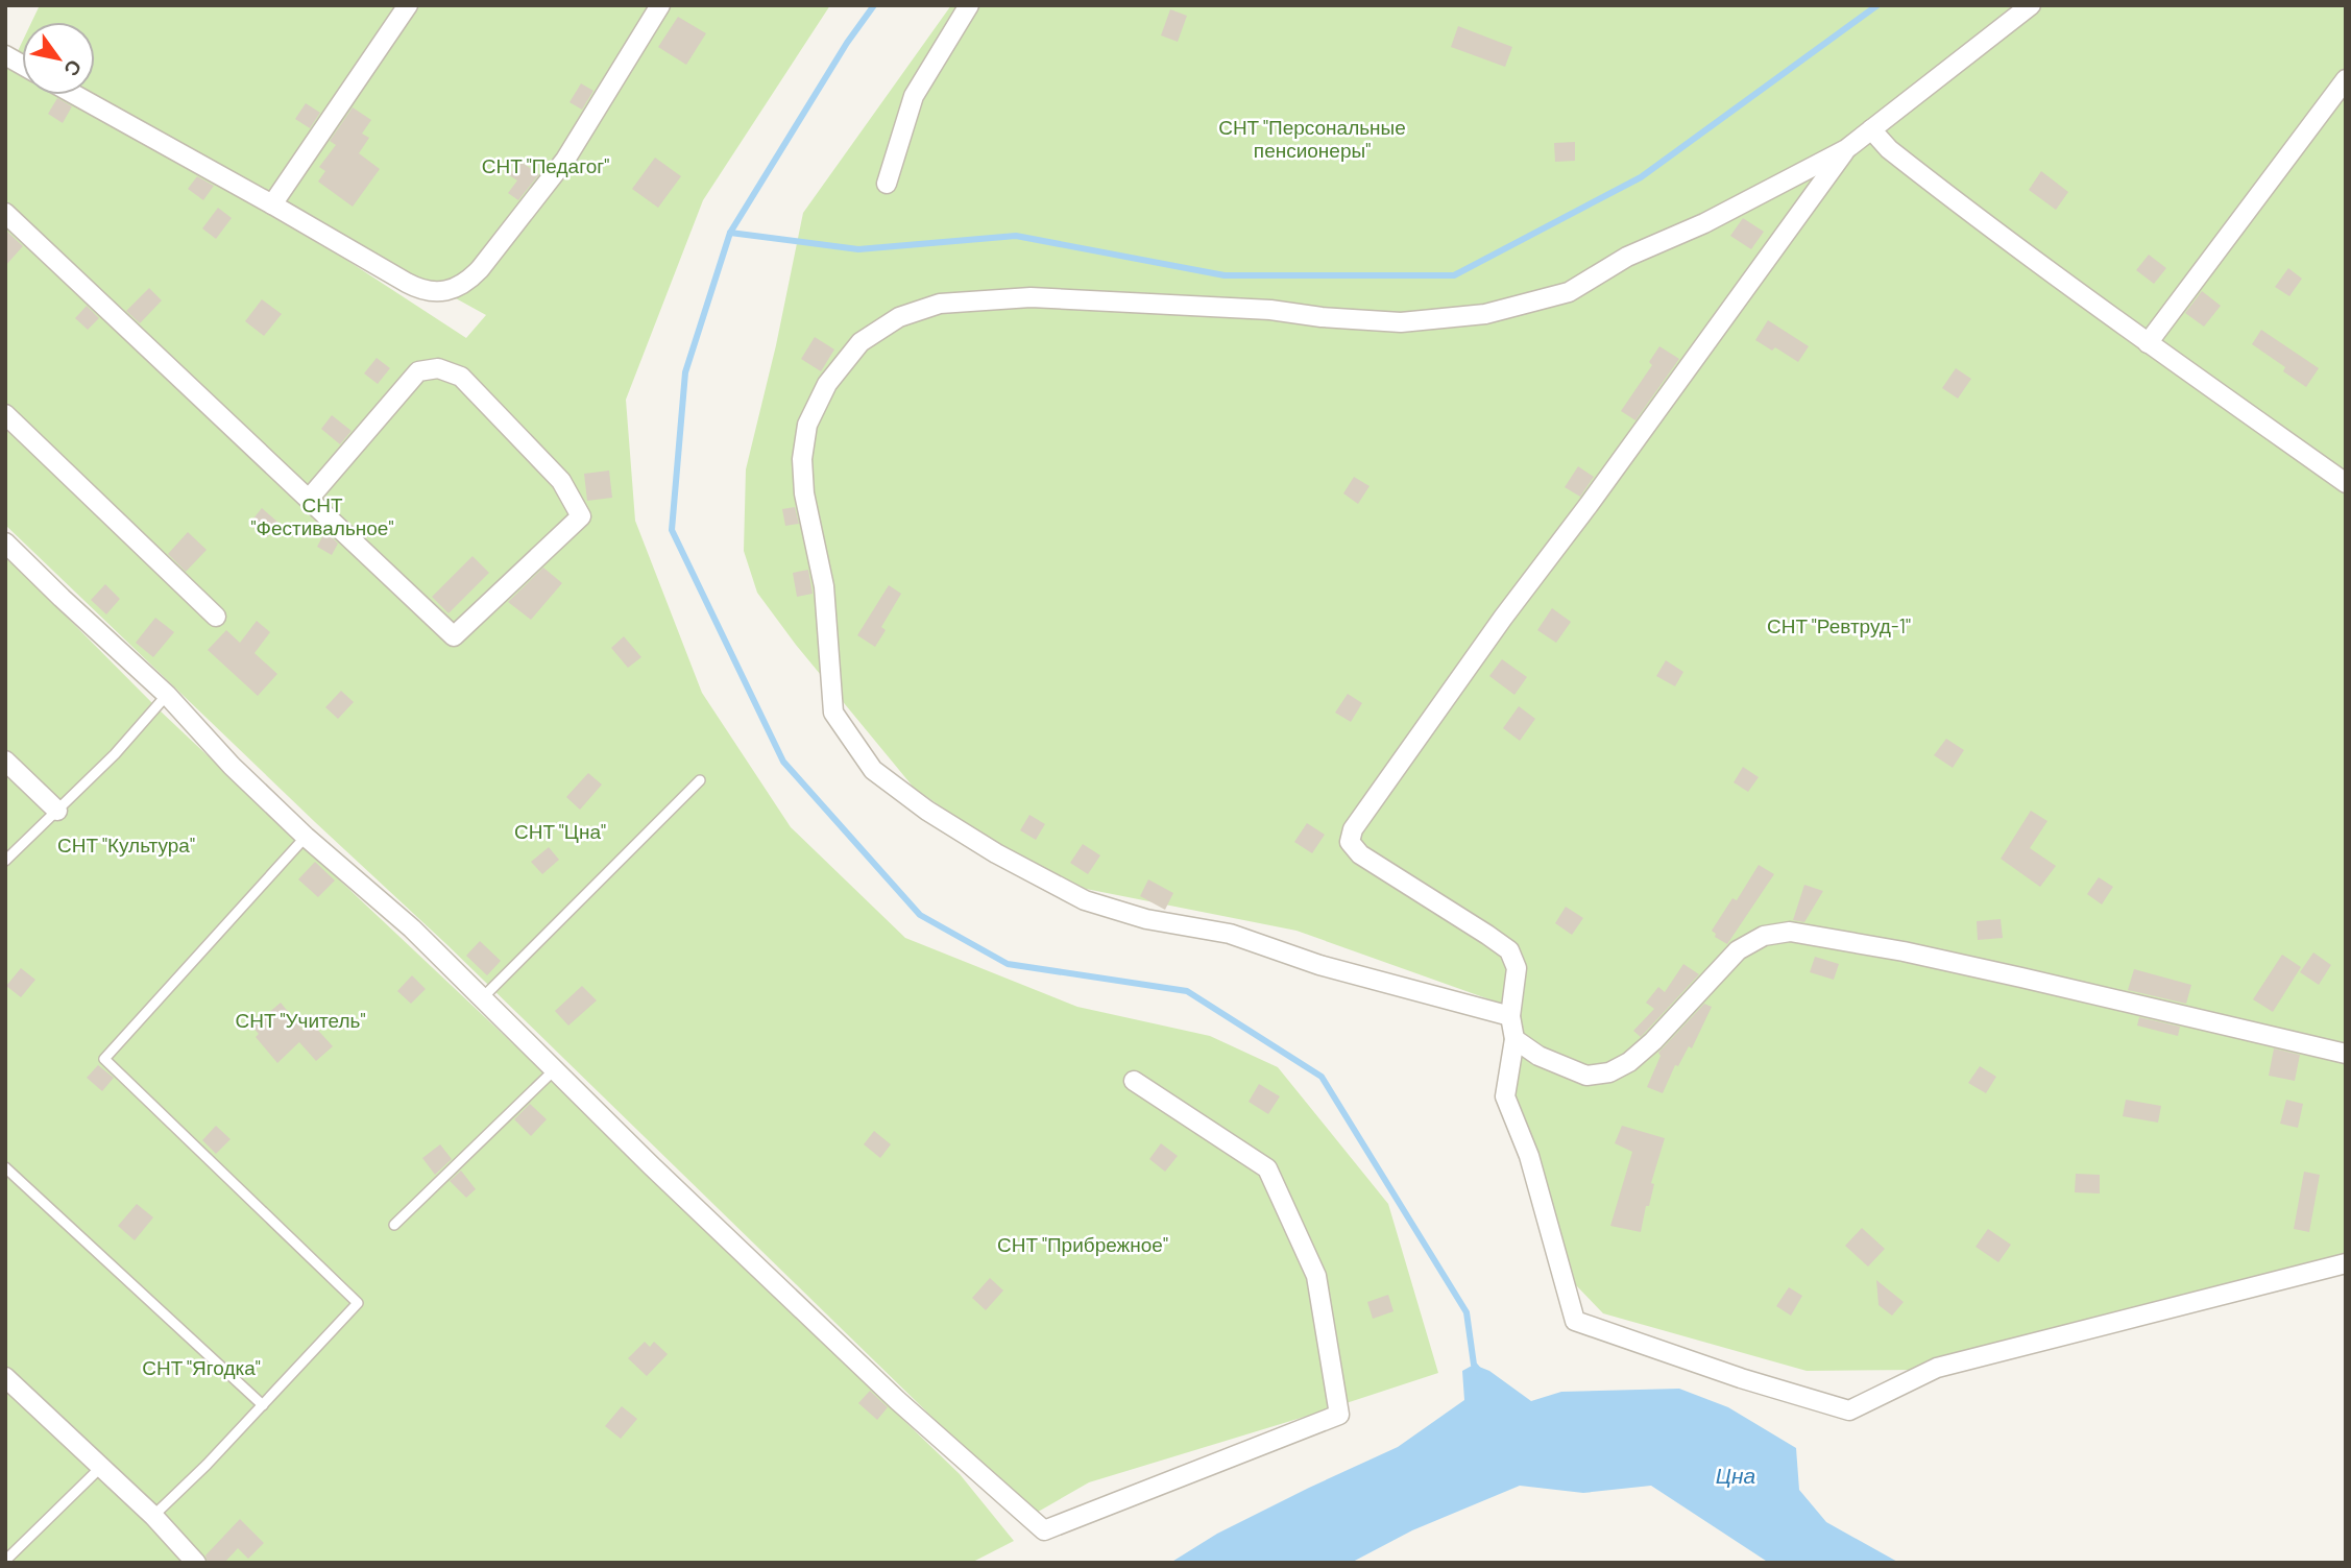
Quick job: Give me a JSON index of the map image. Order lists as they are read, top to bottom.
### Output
{
  "water": ["Цна"],
  "parks": [
    "СНТ \"Персональные пенсионеры\"",
    "СНТ \"Педагог\"",
    "СНТ \"Фестивальное\"",
    "СНТ \"Ревтруд-1\"",
    "СНТ \"Цна\"",
    "СНТ \"Культура\"",
    "СНТ \"Учитель\"",
    "СНТ \"Прибрежное\"",
    "СНТ \"Ягодка\""
  ],
  "north": "bottom right"
}
